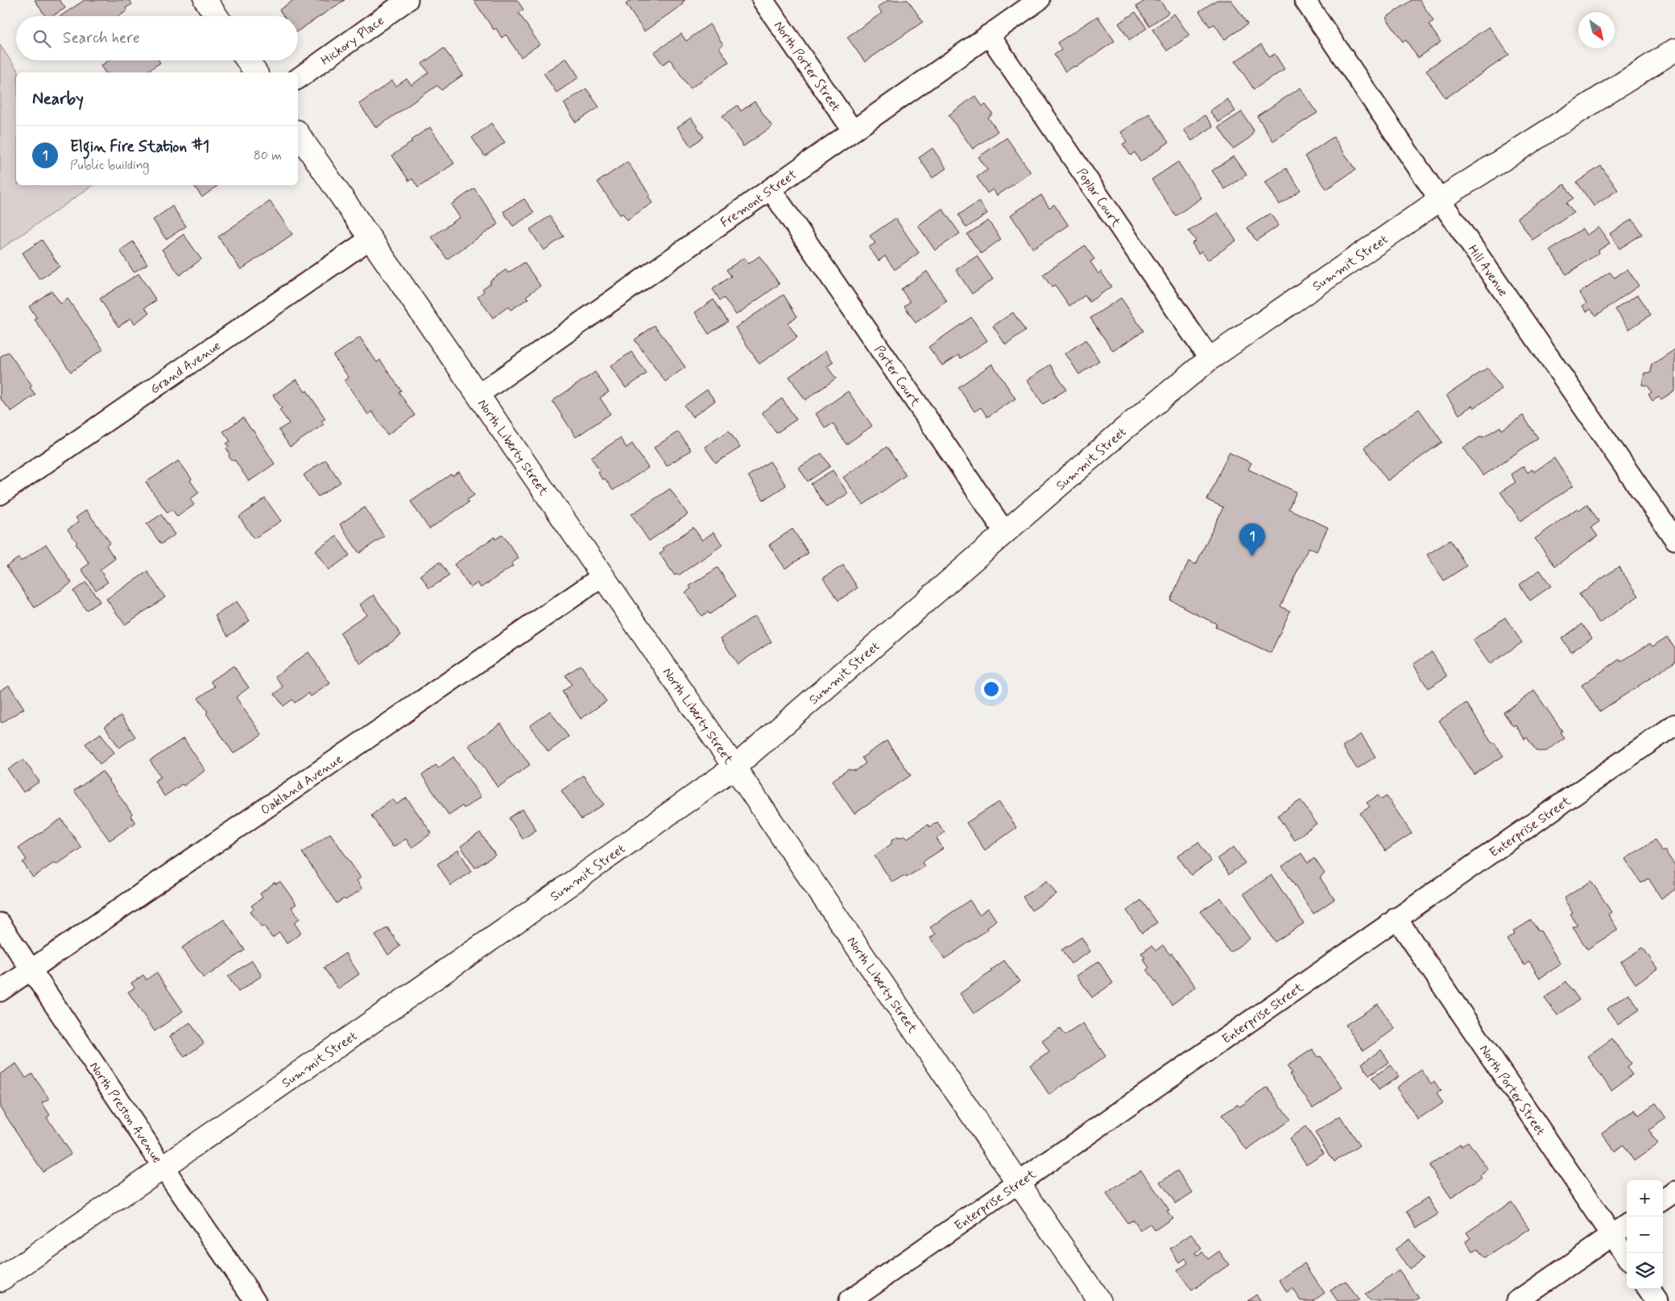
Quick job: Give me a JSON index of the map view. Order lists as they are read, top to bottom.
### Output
{
  "streets": {
    "main road": ["Summit Street", "North Liberty Street"],
    "street": [
      "Hickory Place",
      "North Porter Street",
      "Poplar Court",
      "Fremont Street",
      "Hill Avenue",
      "Grand Avenue",
      "Porter Court",
      "Oakland Avenue",
      "Enterprise Street",
      "North Preston Avenue"
    ]
  },
  "crossings": [
    ["North Porter Street", "Fremont Street"],
    ["North Porter Street", "Enterprise Street"],
    ["Poplar Court", "Fremont Street"],
    ["Poplar Court", "Summit Street"],
    ["Fremont Street", "Porter Court"],
    ["Fremont Street", "North Liberty Street"],
    ["Summit Street", "Hill Avenue"],
    ["Summit Street", "Porter Court"],
    ["Summit Street", "North Liberty Street"],
    ["Summit Street", "North Preston Avenue"],
    ["Grand Avenue", "North Liberty Street"],
    ["North Liberty Street", "Oakland Avenue"],
    ["North Liberty Street", "Enterprise Street"],
    ["Oakland Avenue", "North Preston Avenue"]
  ],
  "north": "bottom right",
  "page": {
    "search": "Search here",
    "heading": "Nearby",
    "list": [
      {
        "mark": "1",
        "name": "Elgin Fire Station #1",
        "note": "Public building",
        "value": "80 m"
      }
    ],
    "pins": "1",
    "map_buttons": ["+", "−"]
  }
}
